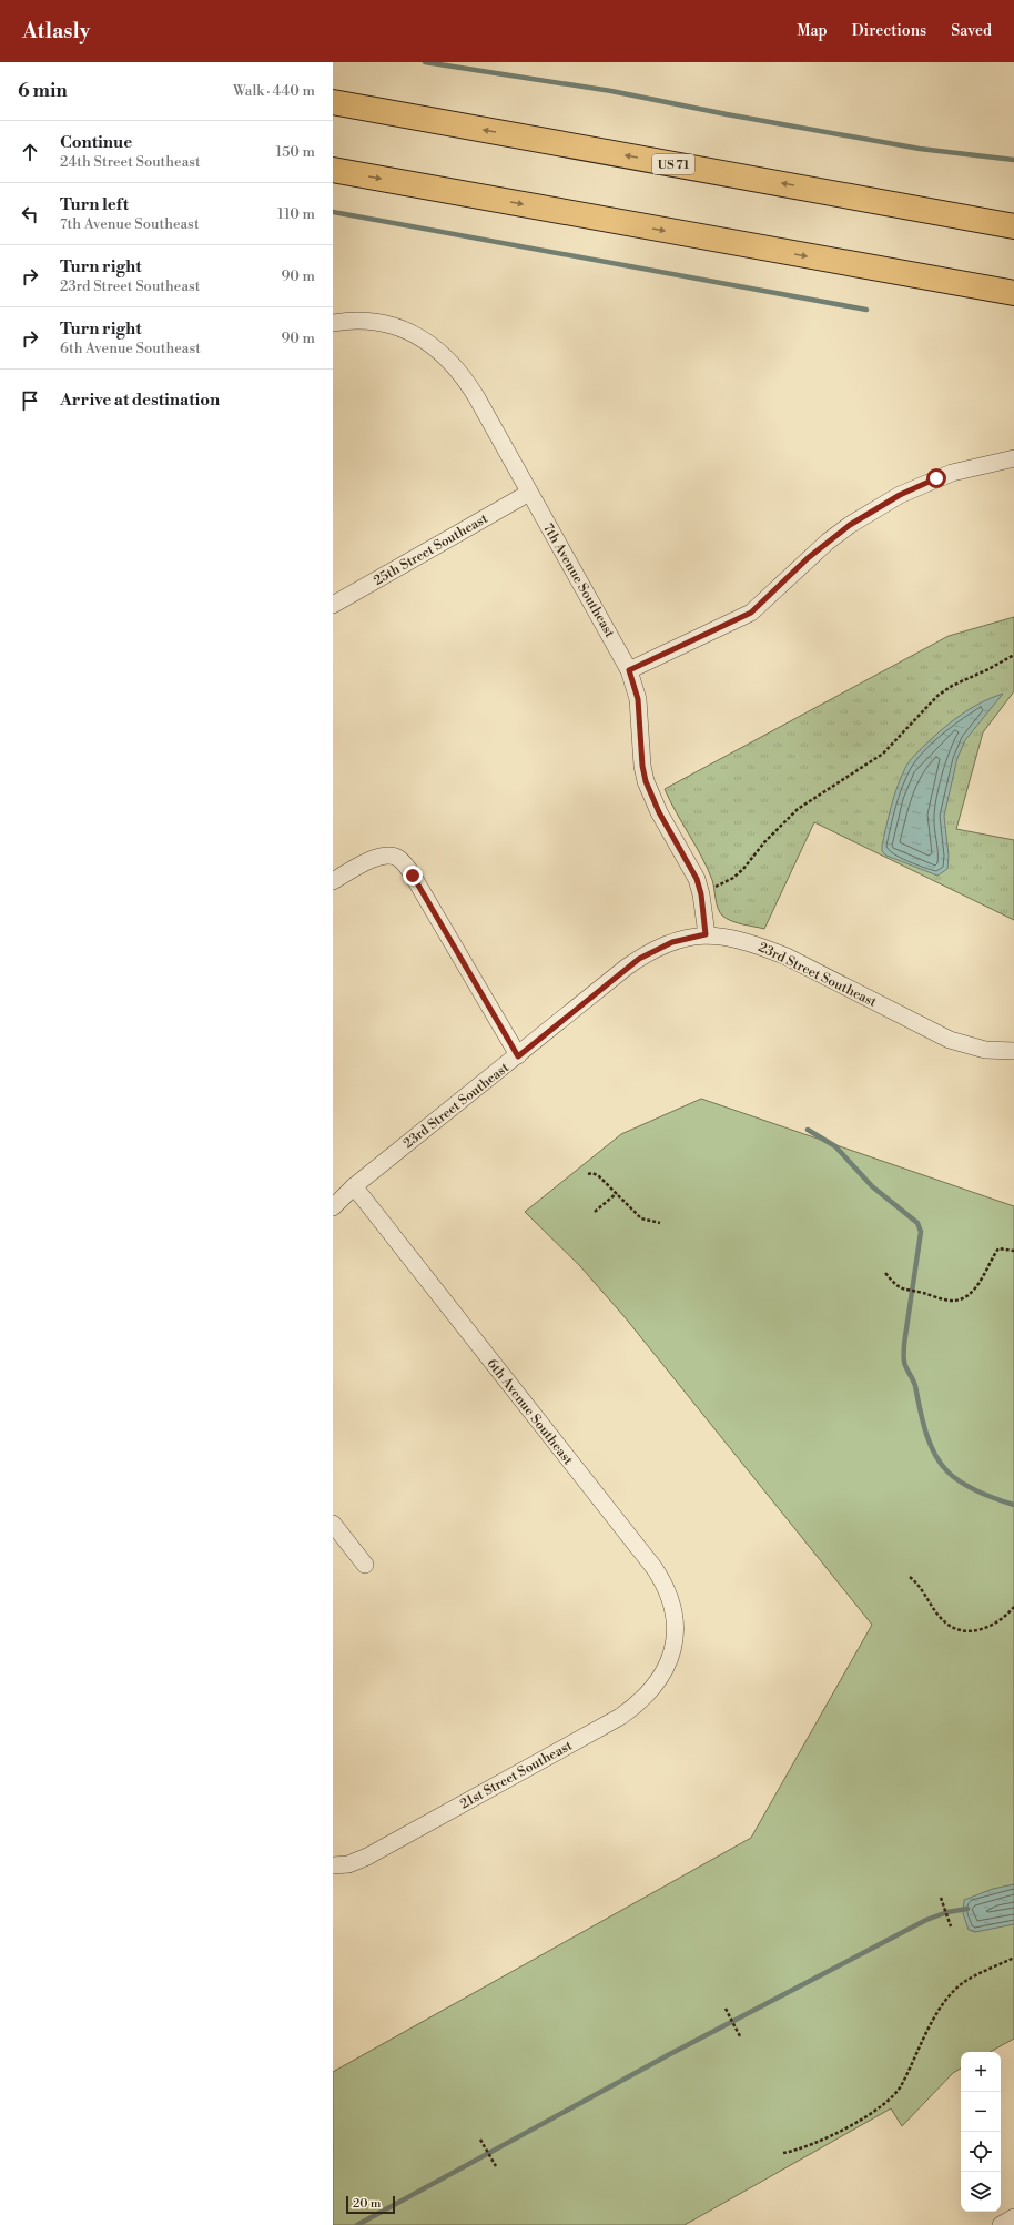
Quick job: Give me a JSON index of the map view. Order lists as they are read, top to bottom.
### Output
{
  "streets": {
    "highway": ["US 71"],
    "street": [
      "25th Street Southeast",
      "7th Avenue Southeast",
      "23rd Street Southeast",
      "6th Avenue Southeast",
      "21st Street Southeast"
    ]
  },
  "crossings": [
    ["25th Street Southeast", "7th Avenue Southeast"],
    ["7th Avenue Southeast", "23rd Street Southeast"],
    ["23rd Street Southeast", "6th Avenue Southeast"],
    ["6th Avenue Southeast", "21st Street Southeast"]
  ],
  "scale_bar": "20 m",
  "page": {
    "header": "Atlasly",
    "nav": ["Map", "Directions", "Saved"],
    "heading": ["6 min", "Walk · 440 m"],
    "list": [
      ["Continue", "24th Street Southeast", "150 m"],
      ["Turn left", "7th Avenue Southeast", "110 m"],
      ["Turn right", "23rd Street Southeast", "90 m"],
      ["Turn right", "6th Avenue Southeast", "90 m"],
      "Arrive at destination"
    ],
    "map_buttons": ["+", "−"],
    "scale": "20 m"
  }
}
